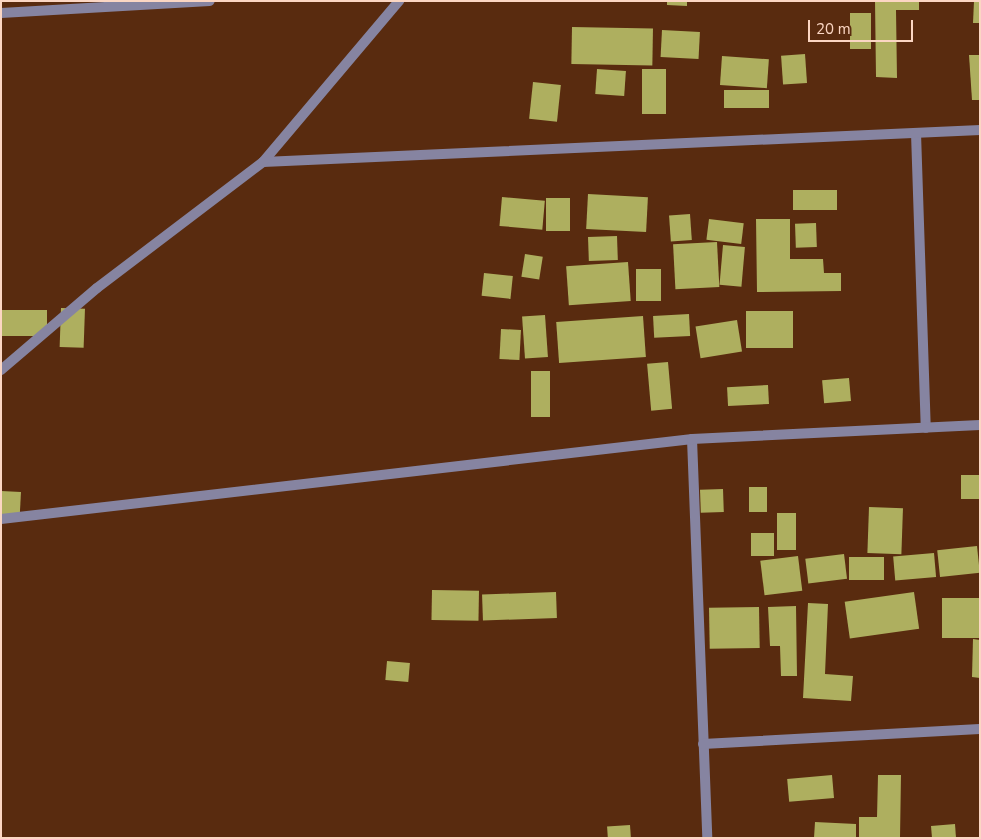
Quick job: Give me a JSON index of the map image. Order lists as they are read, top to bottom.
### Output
{
  "scale_bar": "20 m"
}
